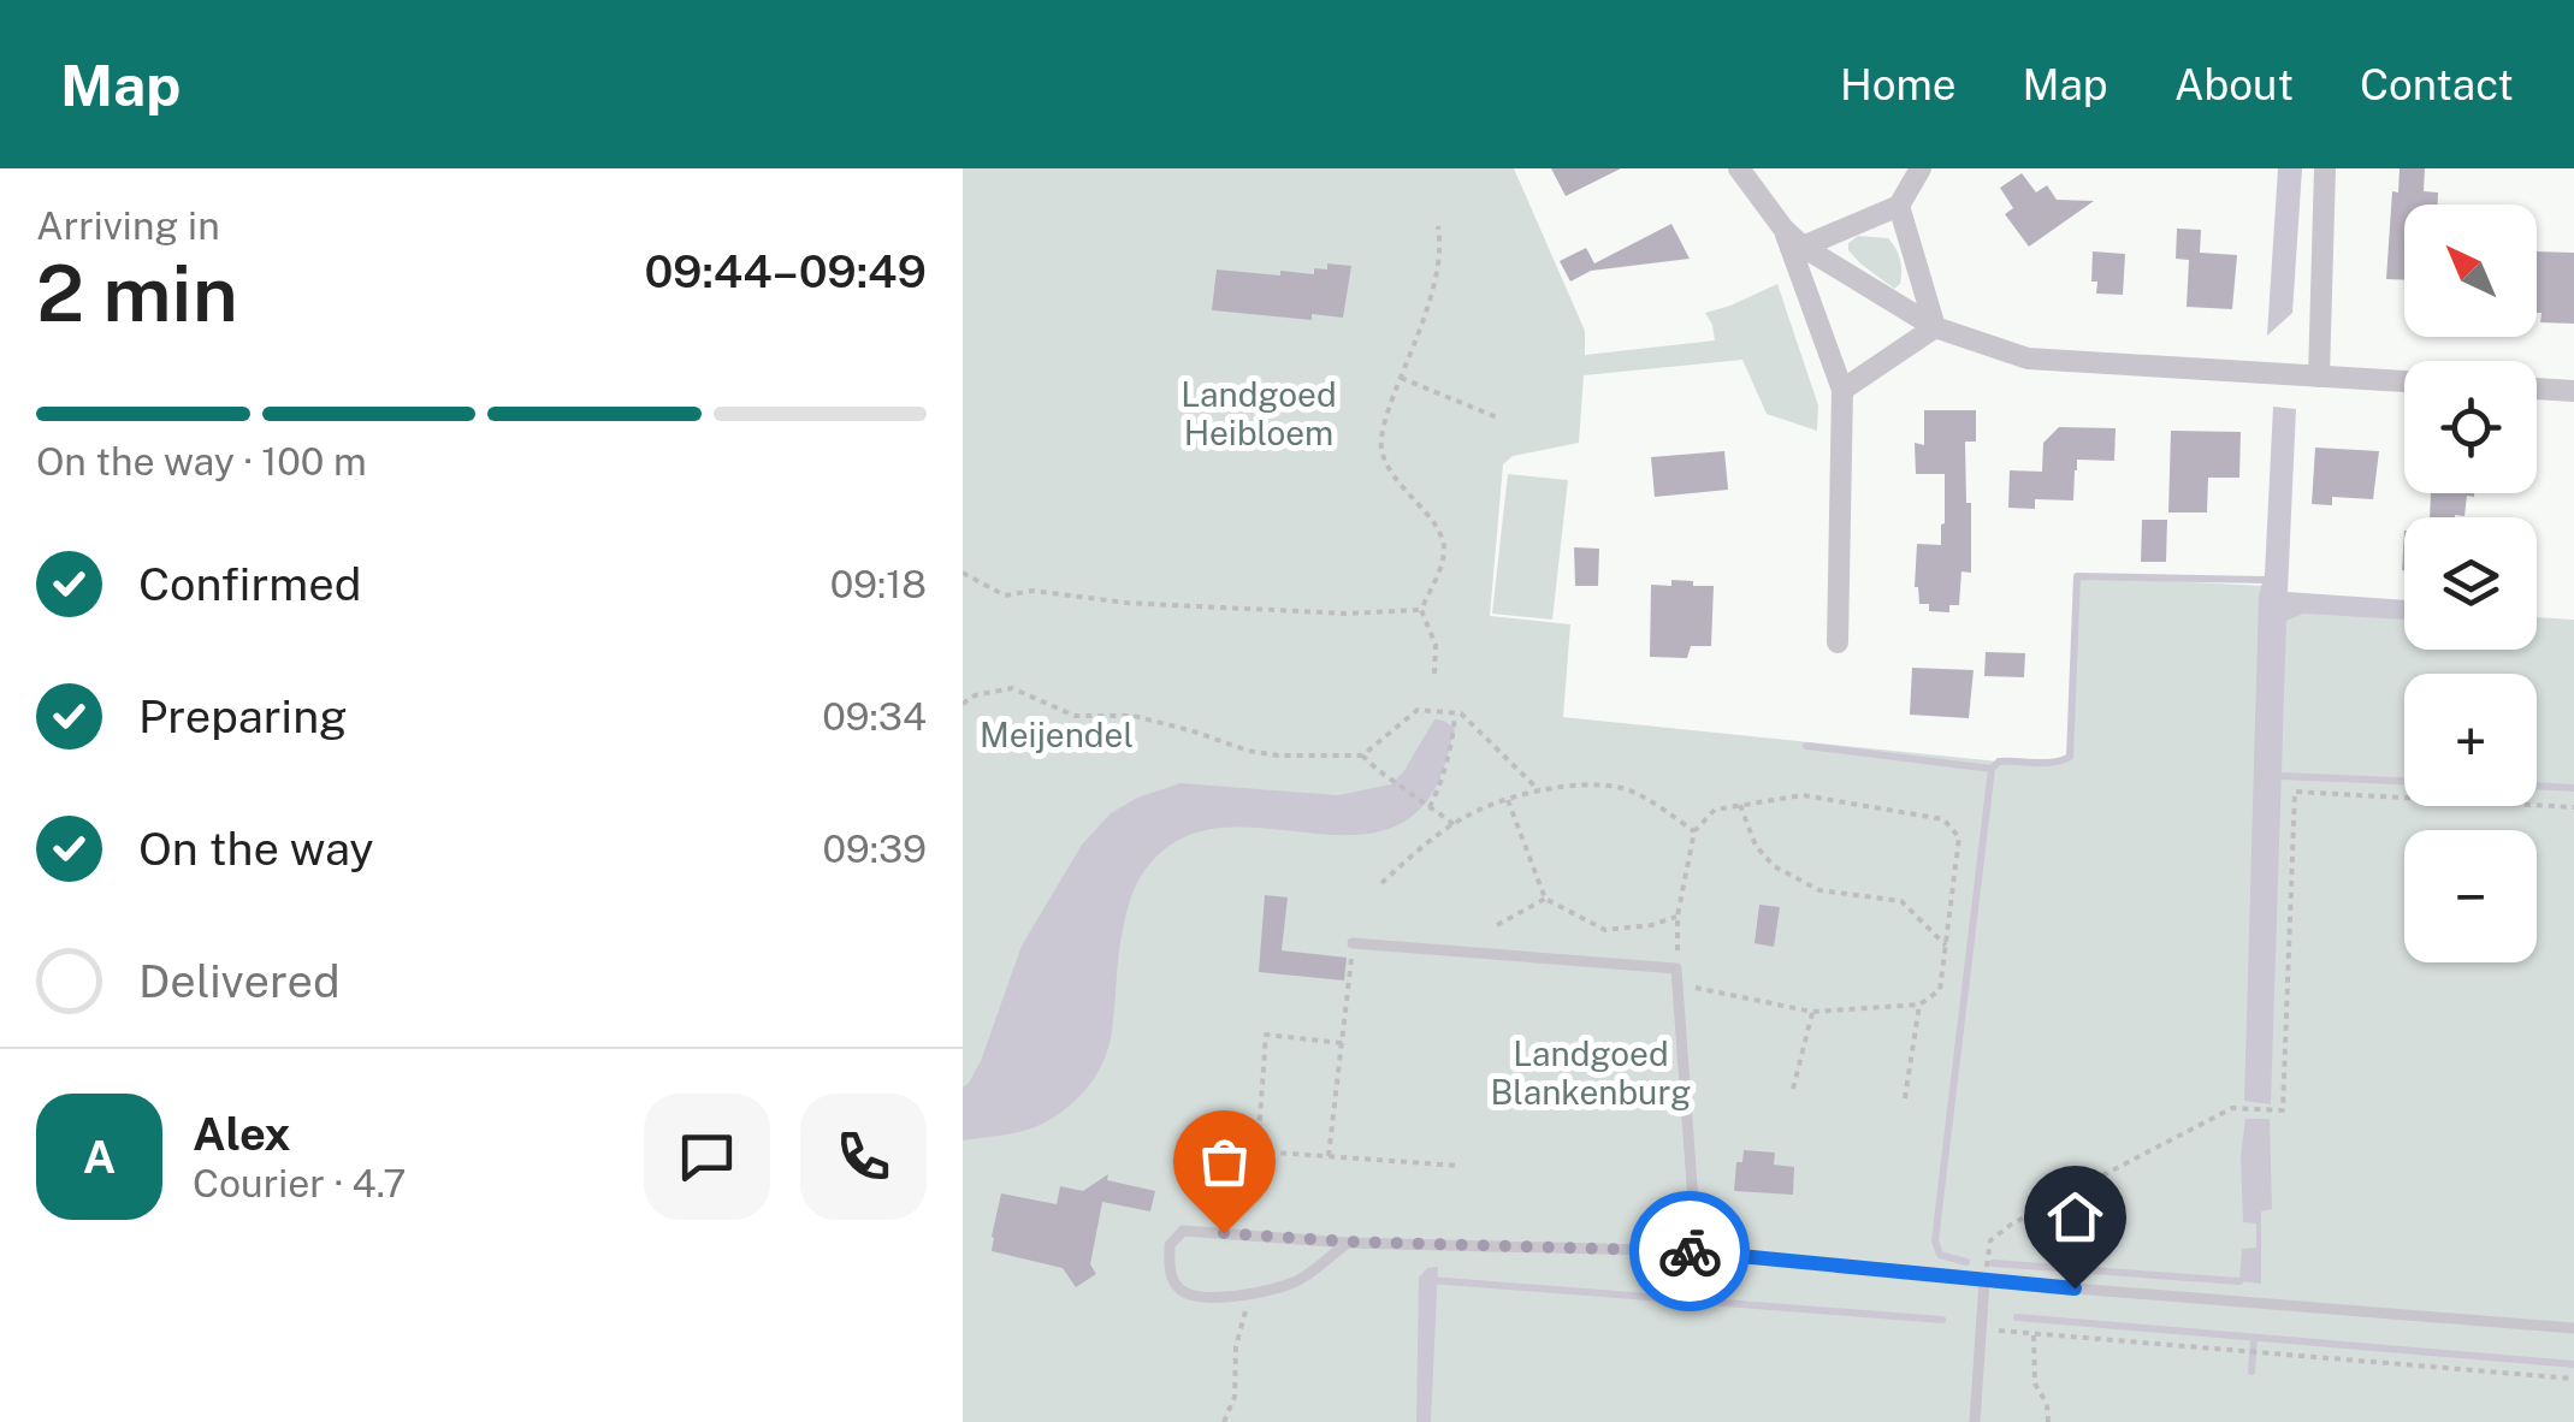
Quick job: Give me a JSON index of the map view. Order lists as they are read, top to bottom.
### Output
{
  "parks": ["Landgoed Heibloem", "Meijendel", "Landgoed Blankenburg"],
  "north": "top left",
  "page": {
    "header": "Map",
    "nav": [
      "Home",
      "Map",
      "About",
      "Contact"
    ],
    "heading": ["2 min", "Arriving in", "09:44–09:49"],
    "panel": ["Alex", "Courier · 4.7"],
    "map_buttons": ["+", "−"],
    "bar": "On the way · 100 m",
    "list": [
      ["Confirmed", "09:18"],
      ["Preparing", "09:34"],
      ["On the way", "09:39"],
      "Delivered"
    ],
    "round": "A"
  }
}
